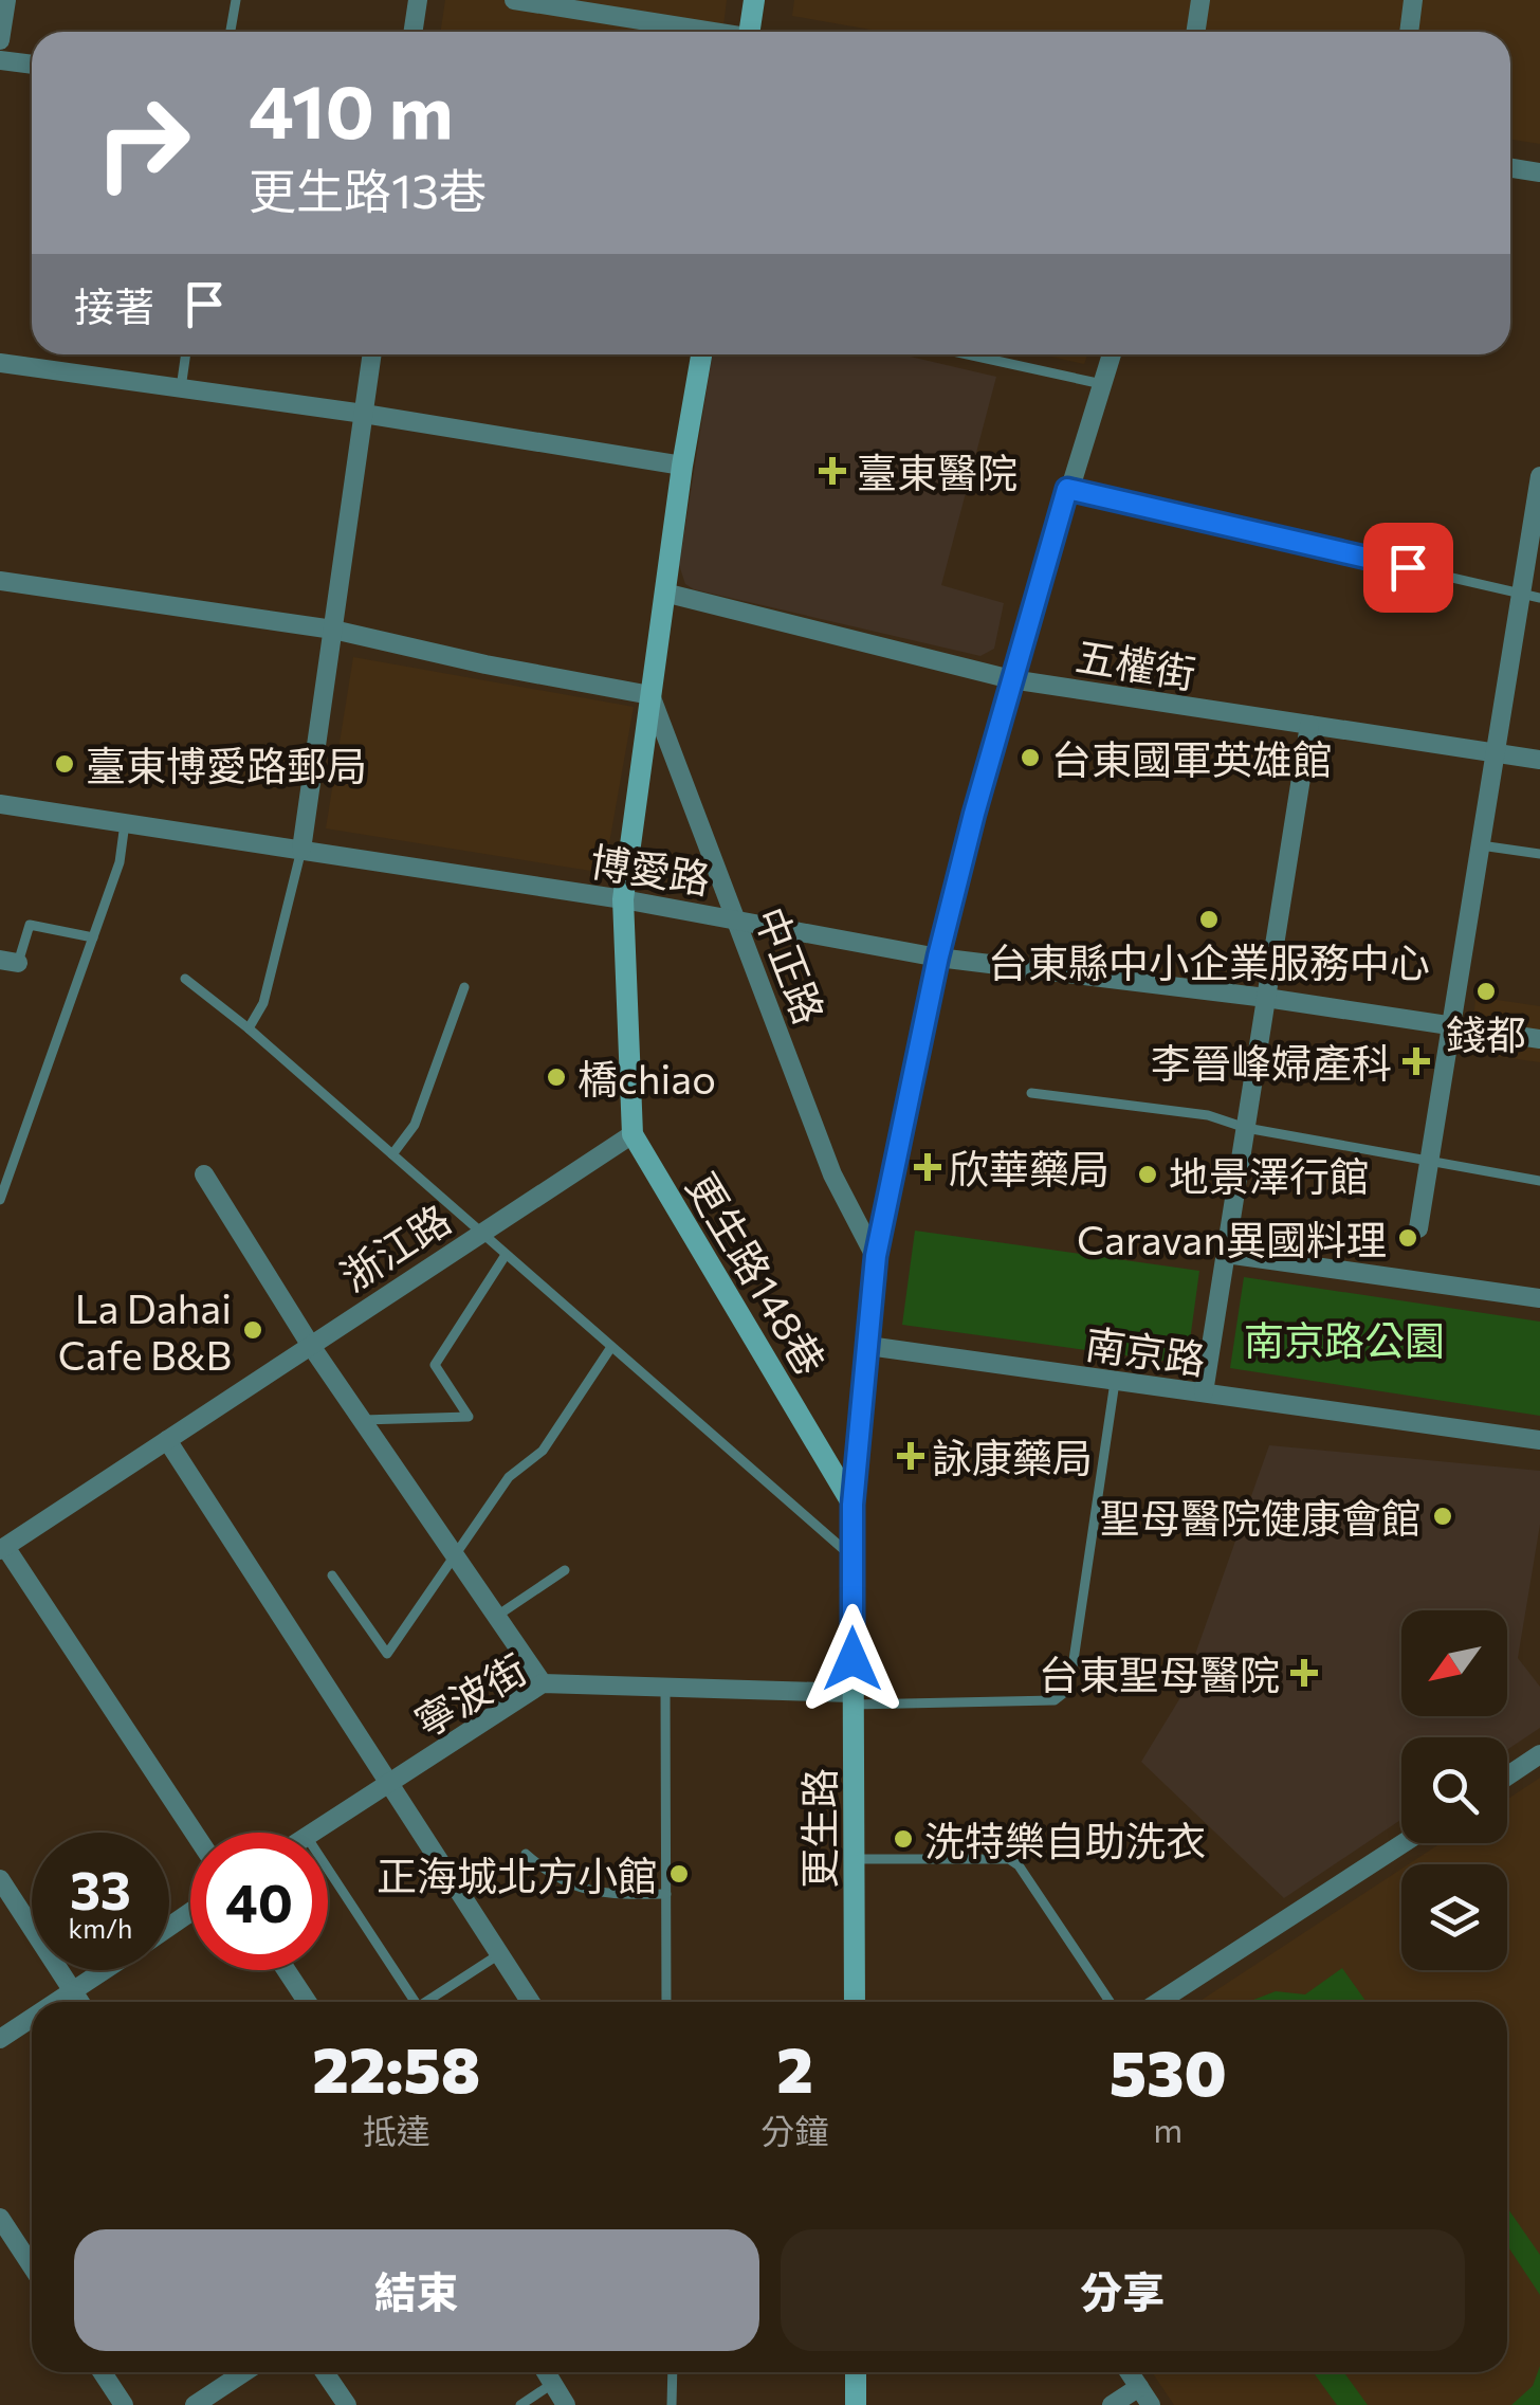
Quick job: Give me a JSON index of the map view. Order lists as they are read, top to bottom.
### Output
{
  "streets": {
    "street": [
      "五權街",
      "博愛路",
      "中正路",
      "浙江路",
      "更生路148巷",
      "南京路",
      "寧波街",
      "更生路"
    ]
  },
  "crossings": [
    ["五權街", "中正路"],
    ["五權街", "更生路"],
    ["博愛路", "中正路"],
    ["博愛路", "更生路"],
    ["中正路", "更生路"],
    ["浙江路", "更生路148巷"],
    ["更生路148巷", "更生路"],
    ["南京路", "更生路"],
    ["寧波街", "更生路"]
  ],
  "parks": ["南京路公園"],
  "places": {
    "health": [
      "臺東醫院",
      "李晉峰婦產科",
      "欣華藥局",
      "詠康藥局",
      "台東聖母醫院"
    ],
    "other": [
      "台東國軍英雄館",
      "臺東博愛路郵局",
      "台東縣中小企業服務中心",
      "錢都",
      "橋chiao",
      "地景澤行館",
      "Caravan異國料理",
      "La Dahai Cafe B&B",
      "聖母醫院健康會館",
      "洗特樂自助洗衣",
      "正海城北方小館"
    ]
  },
  "north": "bottom left",
  "page": {
    "turn": ["410 m", "更生路13巷"],
    "then": "接著",
    "speed": "33 km/h",
    "limit": "40",
    "eta": [
      "22:58",
      "抵達",
      "2",
      "分鐘",
      "530",
      "m"
    ],
    "buttons": ["結束", "分享"]
  }
}
